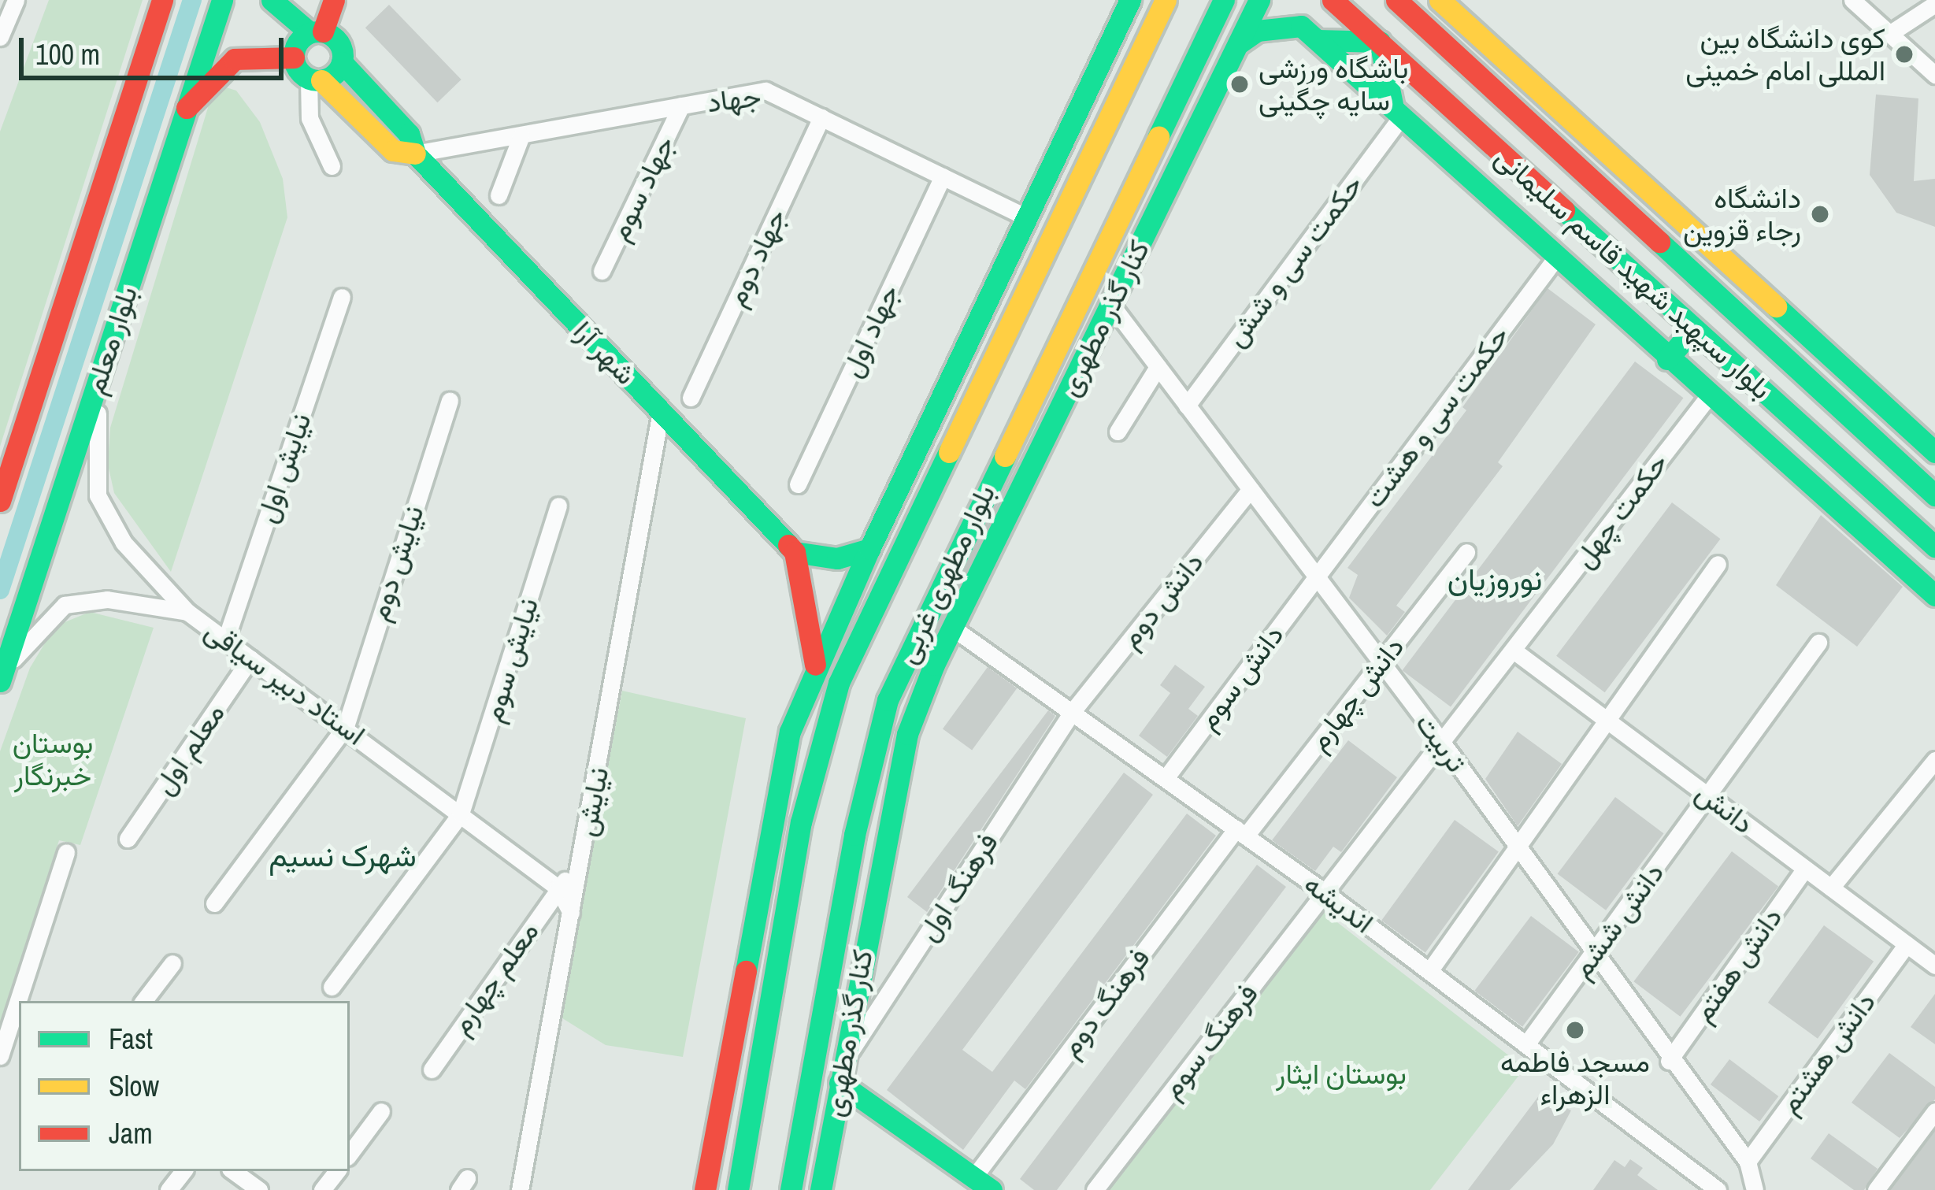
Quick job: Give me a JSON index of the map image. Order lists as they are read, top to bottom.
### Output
{
  "streets": {
    "street": [
      "جهاد",
      "جهاد سوم",
      "جهاد دوم",
      "حکمت سی و شش",
      "بلوار سپهبد شهید قاسم سلیمانی",
      "کنار گذر مطهری",
      "جهاد اول",
      "بلوار معلم",
      "شهر آرا",
      "حکمت سی و هشت",
      "نیایش اول",
      "حکمت چهل",
      "نیایش دوم",
      "بلوار مطهری غربی",
      "دانش دوم",
      "نیایش سوم",
      "دانش سوم",
      "استاد دبیر سیاقی",
      "دانش چهارم",
      "تربیت",
      "معلم اول",
      "نيايش",
      "دانش",
      "فرهنگ اول",
      "اندیشه",
      "دانش ششم",
      "دانش هفتم",
      "معلم چهارم",
      "فرهنگ دوم",
      "فرهنگ سوم",
      "دانش هشتم"
    ]
  },
  "crossings": [
    ["جهاد", "جهاد سوم"],
    ["جهاد", "جهاد دوم"],
    ["جهاد", "جهاد اول"],
    ["جهاد", "شهر آرا"],
    ["حکمت سی و شش", "تربیت"],
    ["کنار گذر مطهری", "تربیت"],
    ["کنار گذر مطهری", "فرهنگ اول"],
    ["کنار گذر مطهری", "اندیشه"],
    ["بلوار معلم", "استاد دبیر سیاقی"],
    ["شهر آرا", "نيايش"],
    ["حکمت سی و هشت", "دانش سوم"],
    ["حکمت سی و هشت", "تربیت"],
    ["نیایش اول", "استاد دبیر سیاقی"],
    ["حکمت چهل", "تربیت"],
    ["حکمت چهل", "دانش"],
    ["حکمت چهل", "اندیشه"],
    ["حکمت چهل", "فرهنگ سوم"],
    ["نیایش دوم", "استاد دبیر سیاقی"],
    ["دانش دوم", "تربیت"],
    ["دانش دوم", "فرهنگ اول"],
    ["دانش دوم", "اندیشه"],
    ["نیایش سوم", "استاد دبیر سیاقی"],
    ["دانش سوم", "تربیت"],
    ["دانش سوم", "اندیشه"],
    ["استاد دبیر سیاقی", "معلم اول"],
    ["استاد دبیر سیاقی", "معلم چهارم"],
    ["دانش چهارم", "تربیت"],
    ["دانش چهارم", "اندیشه"],
    ["دانش چهارم", "فرهنگ دوم"],
    ["تربیت", "دانش ششم"],
    ["تربیت", "دانش هفتم"],
    ["تربیت", "دانش هشتم"],
    ["نيايش", "معلم چهارم"],
    ["دانش", "دانش ششم"],
    ["دانش", "دانش هفتم"],
    ["دانش", "دانش هشتم"],
    ["فرهنگ اول", "اندیشه"],
    ["اندیشه", "دانش ششم"],
    ["اندیشه", "فرهنگ دوم"],
    ["اندیشه", "فرهنگ سوم"]
  ],
  "districts": ["نوروزیان", "شهرک نسیم"],
  "parks": ["بوستان خبرنگار", "بوستان ایثار"],
  "places": [
    "کوی دانشگاه بین المللی امام خمینی",
    "باشگاه ورزشى سايه چگينى",
    "دانشگاه رجاء قزوین",
    "مسجد فاطمه الزهراء"
  ],
  "legend": ["Fast", "Slow", "Jam"],
  "scale_bar": "100 m"
}
